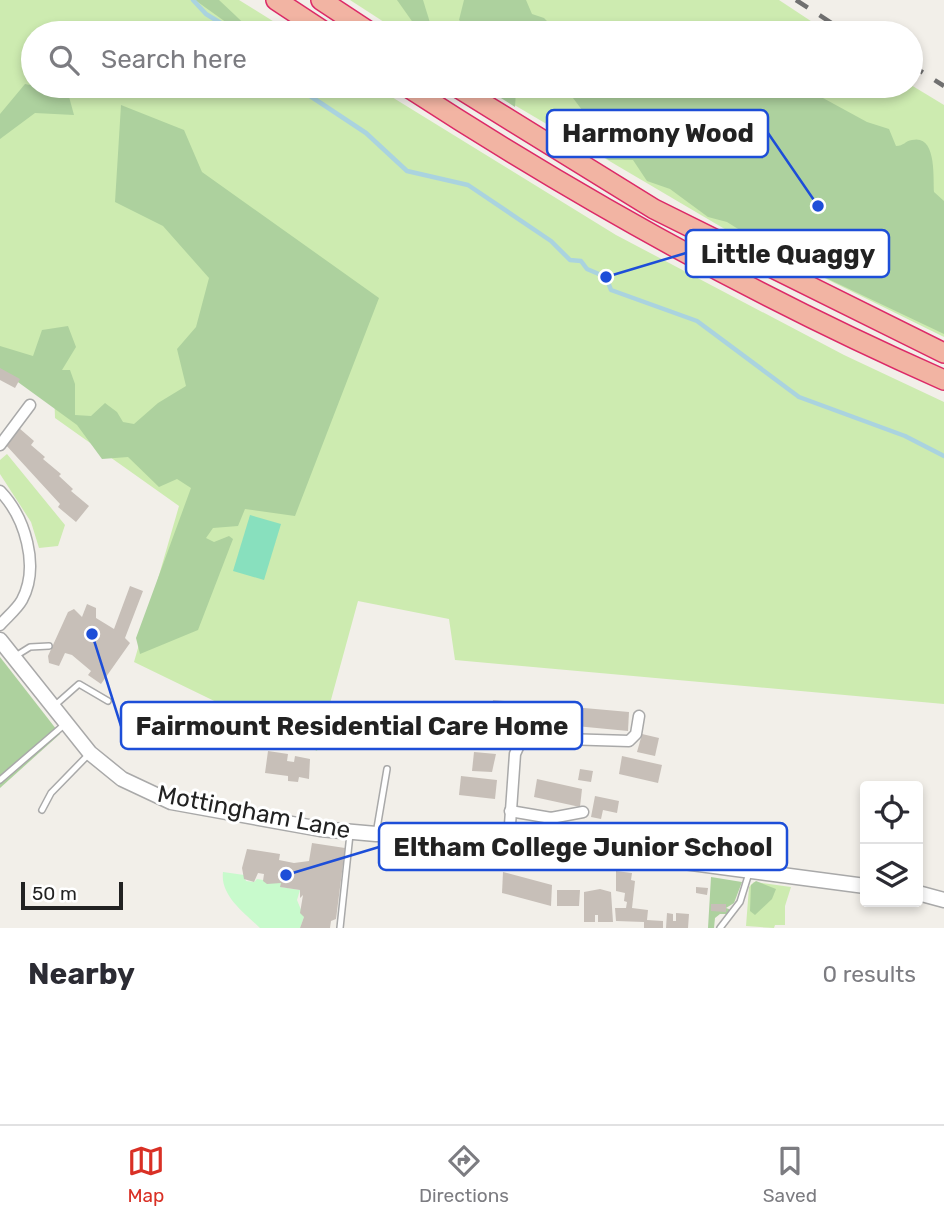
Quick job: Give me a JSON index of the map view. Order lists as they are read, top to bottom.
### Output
{
  "streets": {
    "street": ["Mottingham Lane"]
  },
  "places": [
    "Harmony Wood",
    "Little Quaggy",
    "Fairmount Residential Care Home",
    "Eltham College Junior School"
  ],
  "scale_bar": "50 m",
  "page": {
    "search": "Search here",
    "scale": "50 m",
    "heading": ["Nearby", "0 results"],
    "nav": ["Map", "Directions", "Saved"]
  }
}
